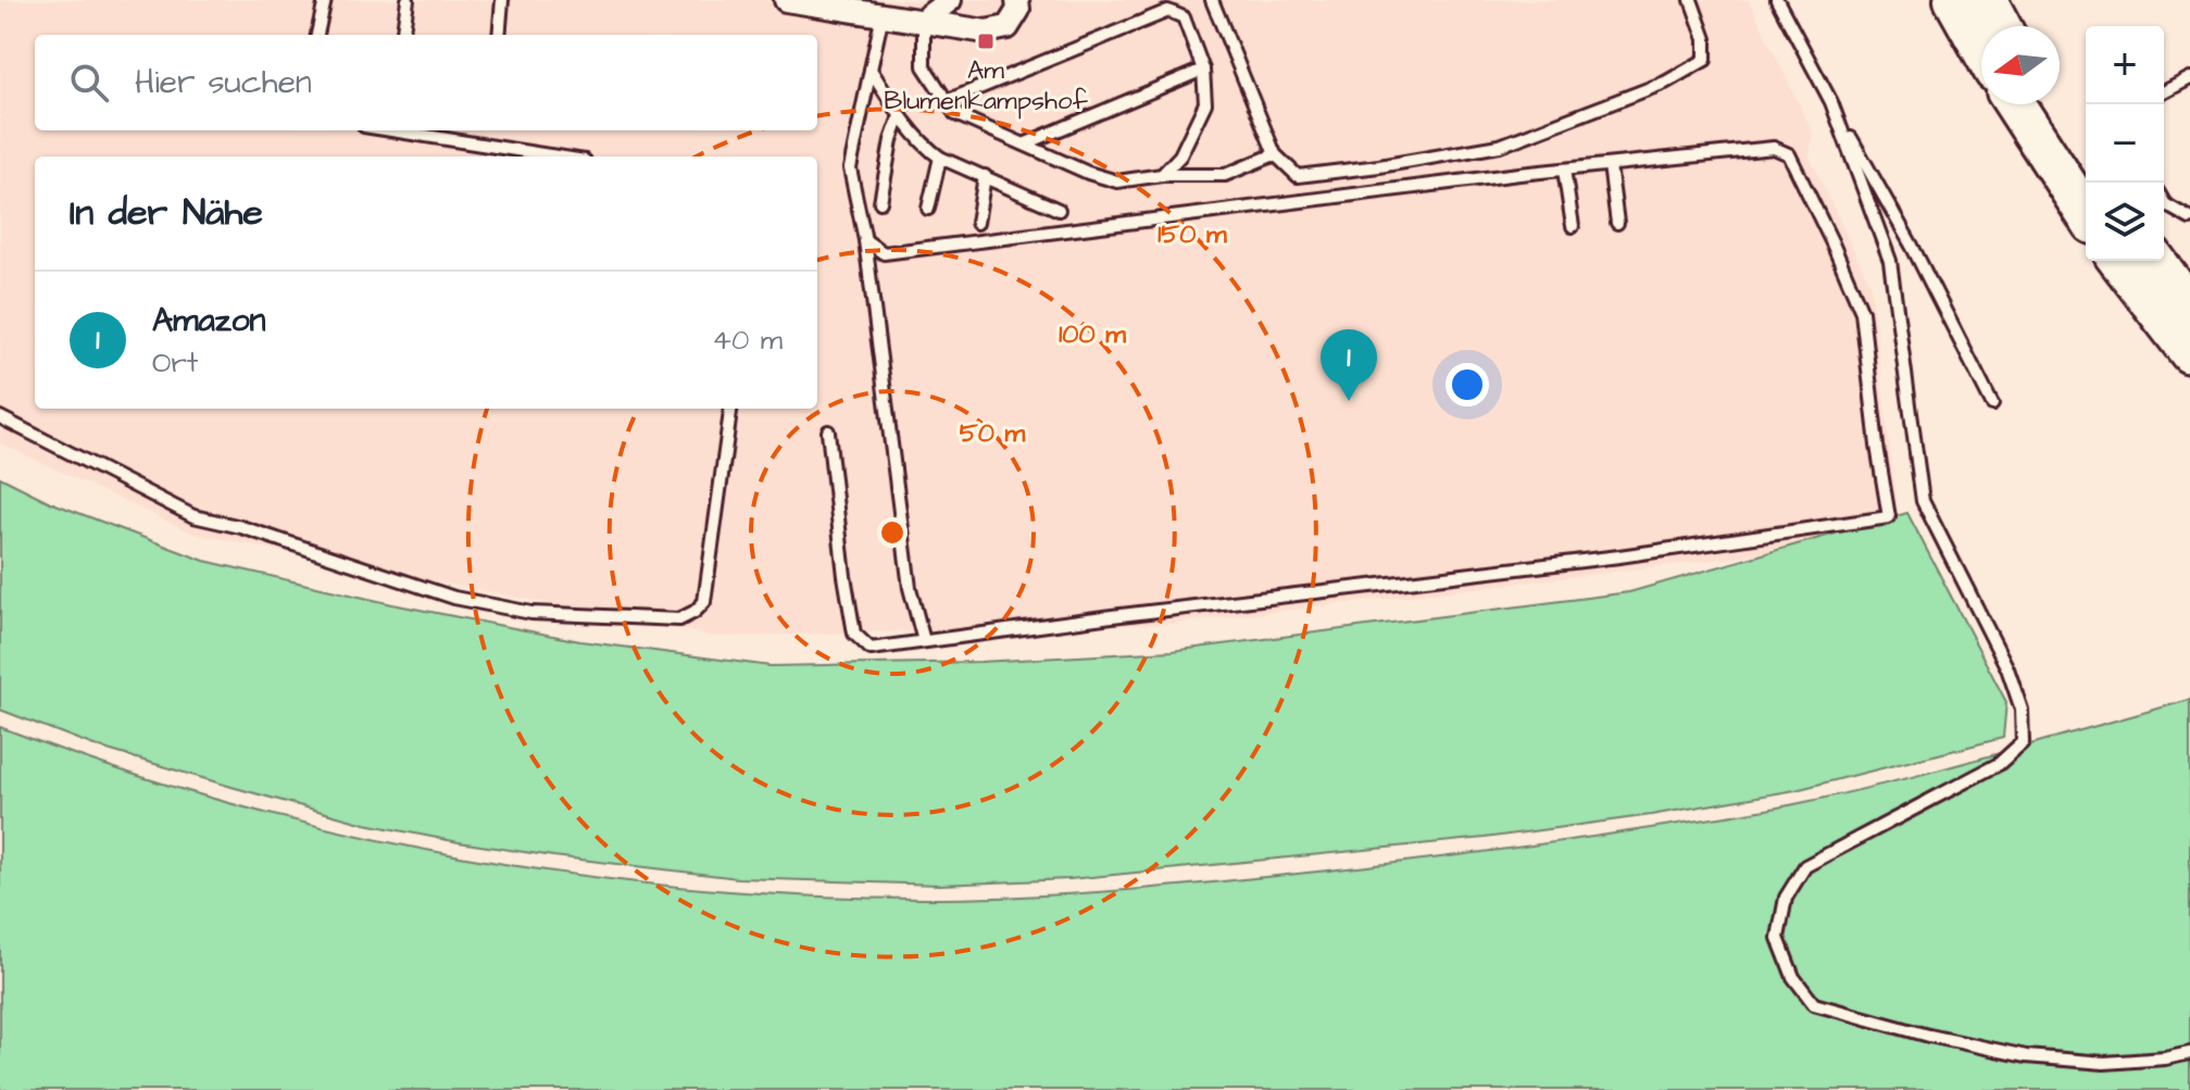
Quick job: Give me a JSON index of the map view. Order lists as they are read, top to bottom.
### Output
{
  "places": {
    "transit": ["Am Blumenkampshof"]
  },
  "north": "left",
  "page": {
    "map_buttons": ["+", "−"],
    "search": "Hier suchen",
    "heading": "In der Nähe",
    "list": [
      {
        "mark": "1",
        "name": "Amazon",
        "note": "Ort",
        "value": "40 m"
      }
    ],
    "pins": "1"
  },
  "rings": ["150 m", "100 m", "50 m"]
}
